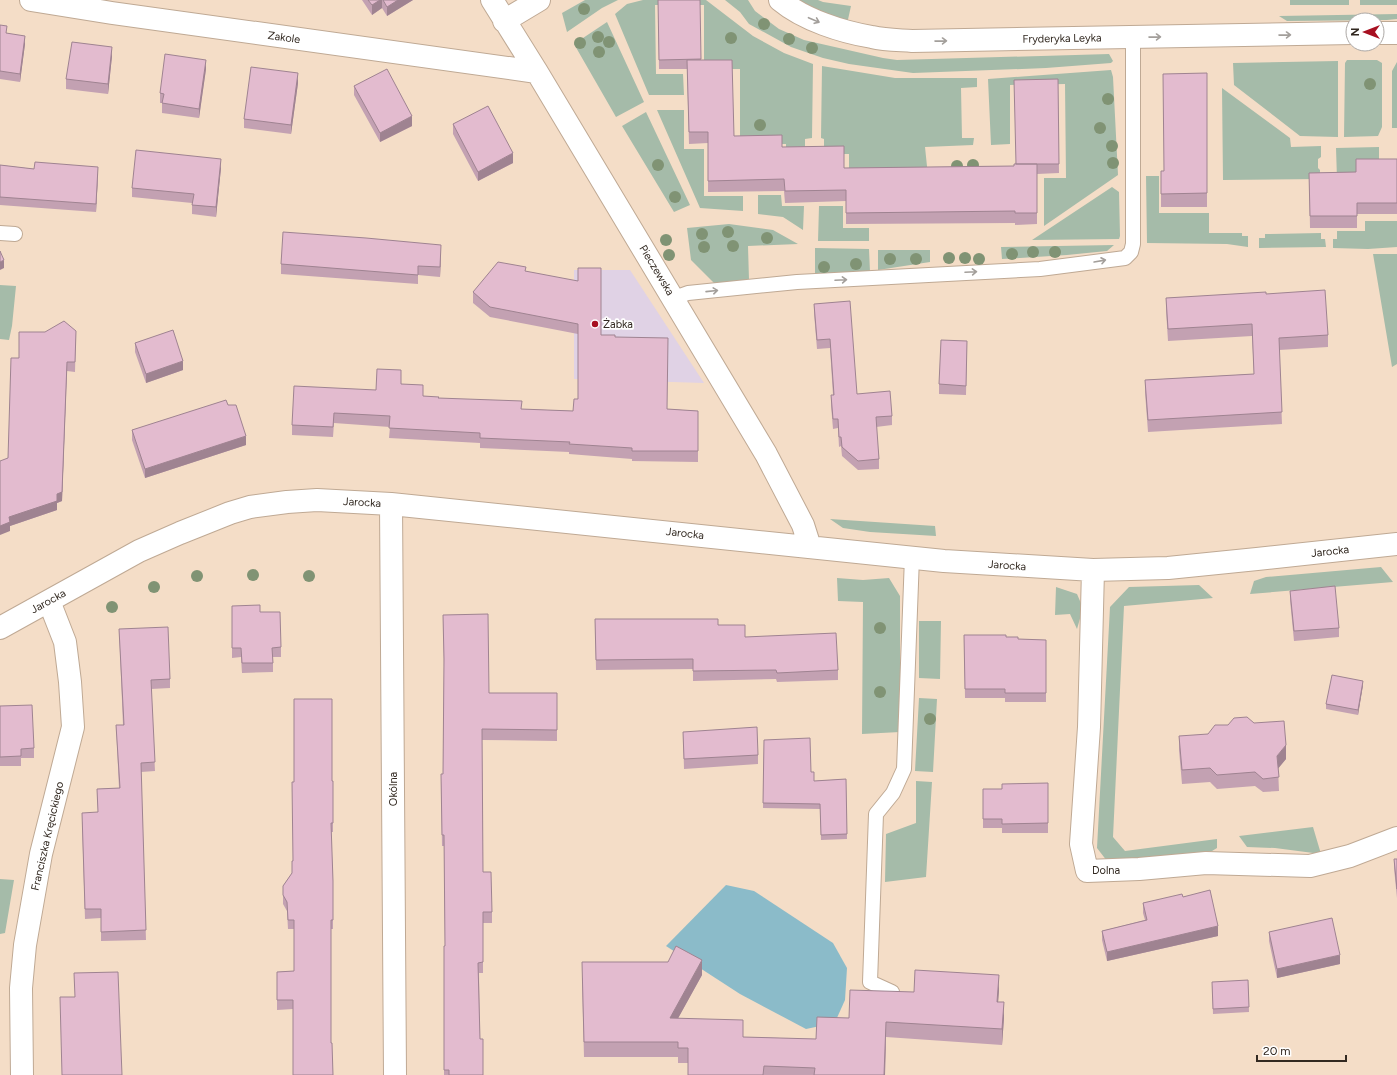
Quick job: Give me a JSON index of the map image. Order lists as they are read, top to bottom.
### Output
{
  "streets": {
    "street": [
      "Zakole",
      "Fryderyka Leyka",
      "Pieczewska",
      "Jarocka",
      "Okólna",
      "Franciszka Kręcickiego",
      "Dolna"
    ]
  },
  "crossings": [
    ["Zakole", "Pieczewska"],
    ["Pieczewska", "Jarocka"],
    ["Jarocka", "Okólna"],
    ["Jarocka", "Franciszka Kręcickiego"],
    ["Jarocka", "Dolna"]
  ],
  "one_way": ["Fryderyka Leyka"],
  "places": ["Żabka"],
  "scale_bar": "20 m",
  "north": "left"
}
